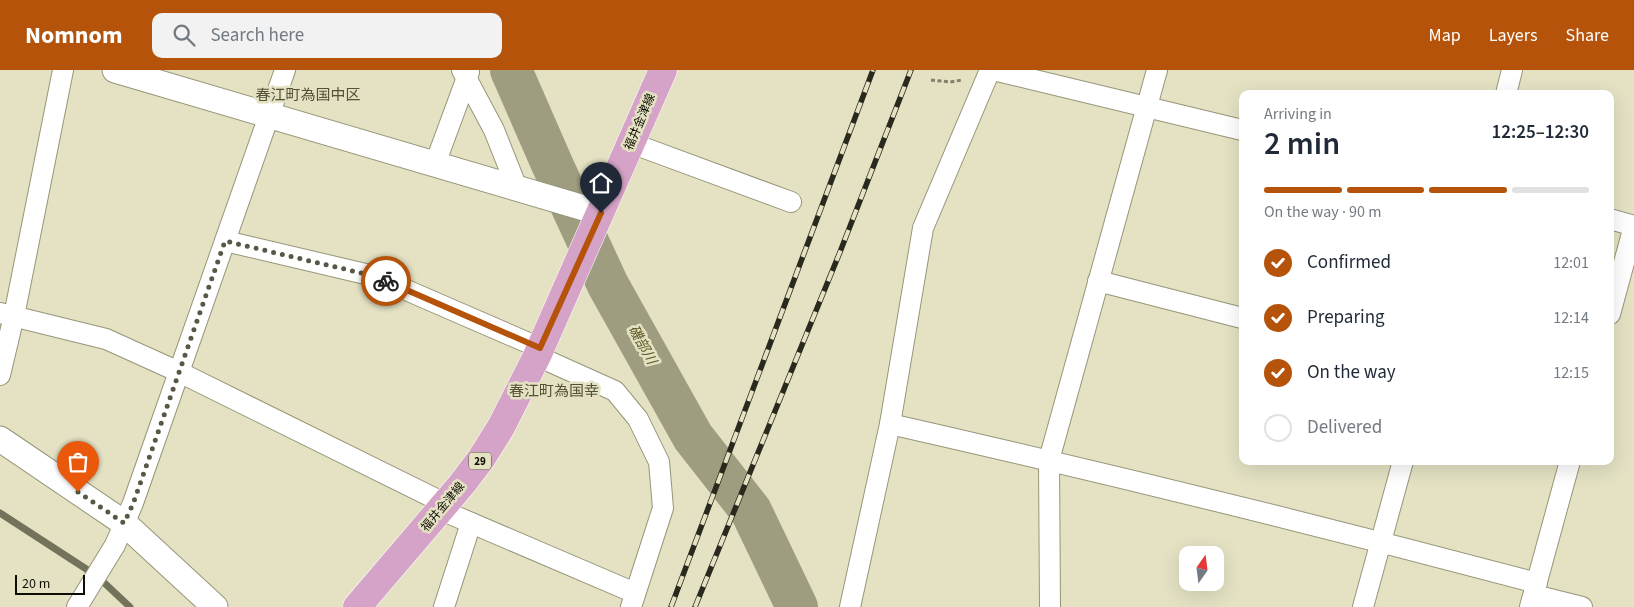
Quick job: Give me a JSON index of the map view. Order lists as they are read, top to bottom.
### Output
{
  "streets": {
    "main road": ["福井金津線", "29"]
  },
  "districts": ["春江町為国中区", "春江町為国幸"],
  "water": ["磯部川"],
  "scale_bar": "20 m",
  "north": "top",
  "page": {
    "header": "Nomnom",
    "search": "Search here",
    "nav": ["Map", "Layers", "Share"],
    "heading": ["2 min", "Arriving in", "12:25–12:30"],
    "bar": "On the way · 90 m",
    "list": [
      ["Confirmed", "12:01"],
      ["Preparing", "12:14"],
      ["On the way", "12:15"],
      "Delivered"
    ],
    "scale": "20 m"
  }
}
